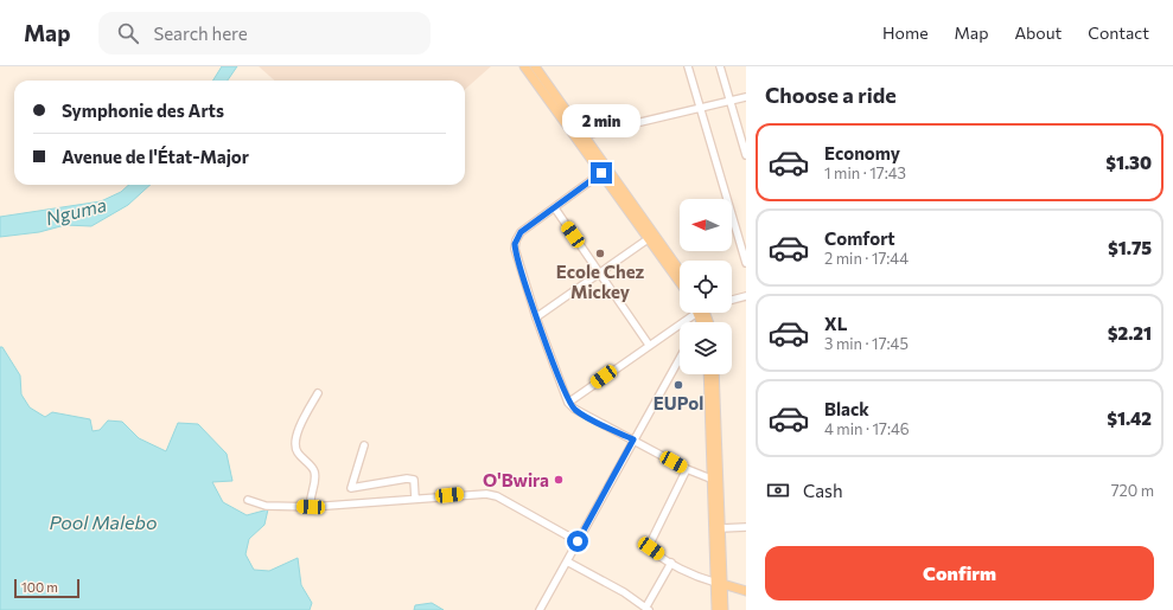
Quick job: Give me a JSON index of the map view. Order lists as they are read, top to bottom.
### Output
{
  "water": ["Nguma", "Pool Malebo"],
  "places": ["Ecole Chez Mickey", "EUPol", "O'Bwira"],
  "scale_bar": "100 m",
  "north": "left",
  "page": {
    "header": "Map",
    "search": "Search here",
    "nav": [
      "Home",
      "Map",
      "About",
      "Contact"
    ],
    "heading": "Choose a ride",
    "banner": ["Symphonie des Arts", "Avenue de l'État-Major"],
    "bubble": "2 min",
    "list": [
      {
        "name": "Economy",
        "note": "1 min · 17:43",
        "value": "$1.30"
      },
      {
        "name": "Comfort",
        "note": "2 min · 17:44",
        "value": "$1.75"
      },
      {
        "name": "XL",
        "note": "3 min · 17:45",
        "value": "$2.21"
      },
      {
        "name": "Black",
        "note": "4 min · 17:46",
        "value": "$1.42"
      }
    ],
    "pay": ["Cash", "720 m"],
    "buttons": "Confirm",
    "scale": "100 m"
  }
}
